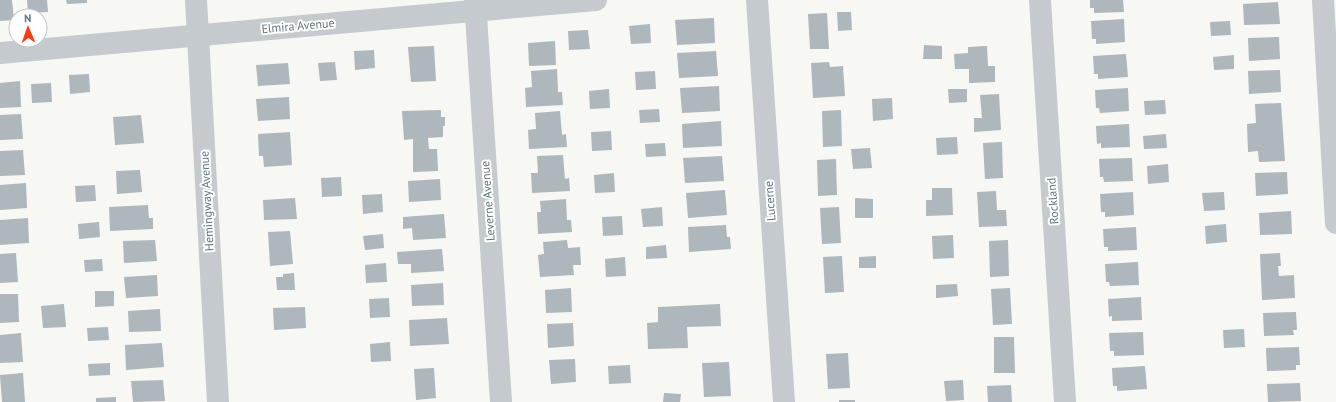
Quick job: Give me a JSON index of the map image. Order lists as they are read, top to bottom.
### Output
{
  "streets": {
    "street": [
      "Elmira Avenue",
      "Hemingway Avenue",
      "Leverne Avenue",
      "Lucerne",
      "Rockland"
    ]
  },
  "crossings": [
    ["Elmira Avenue", "Hemingway Avenue"],
    ["Elmira Avenue", "Leverne Avenue"]
  ],
  "north": "top"
}
